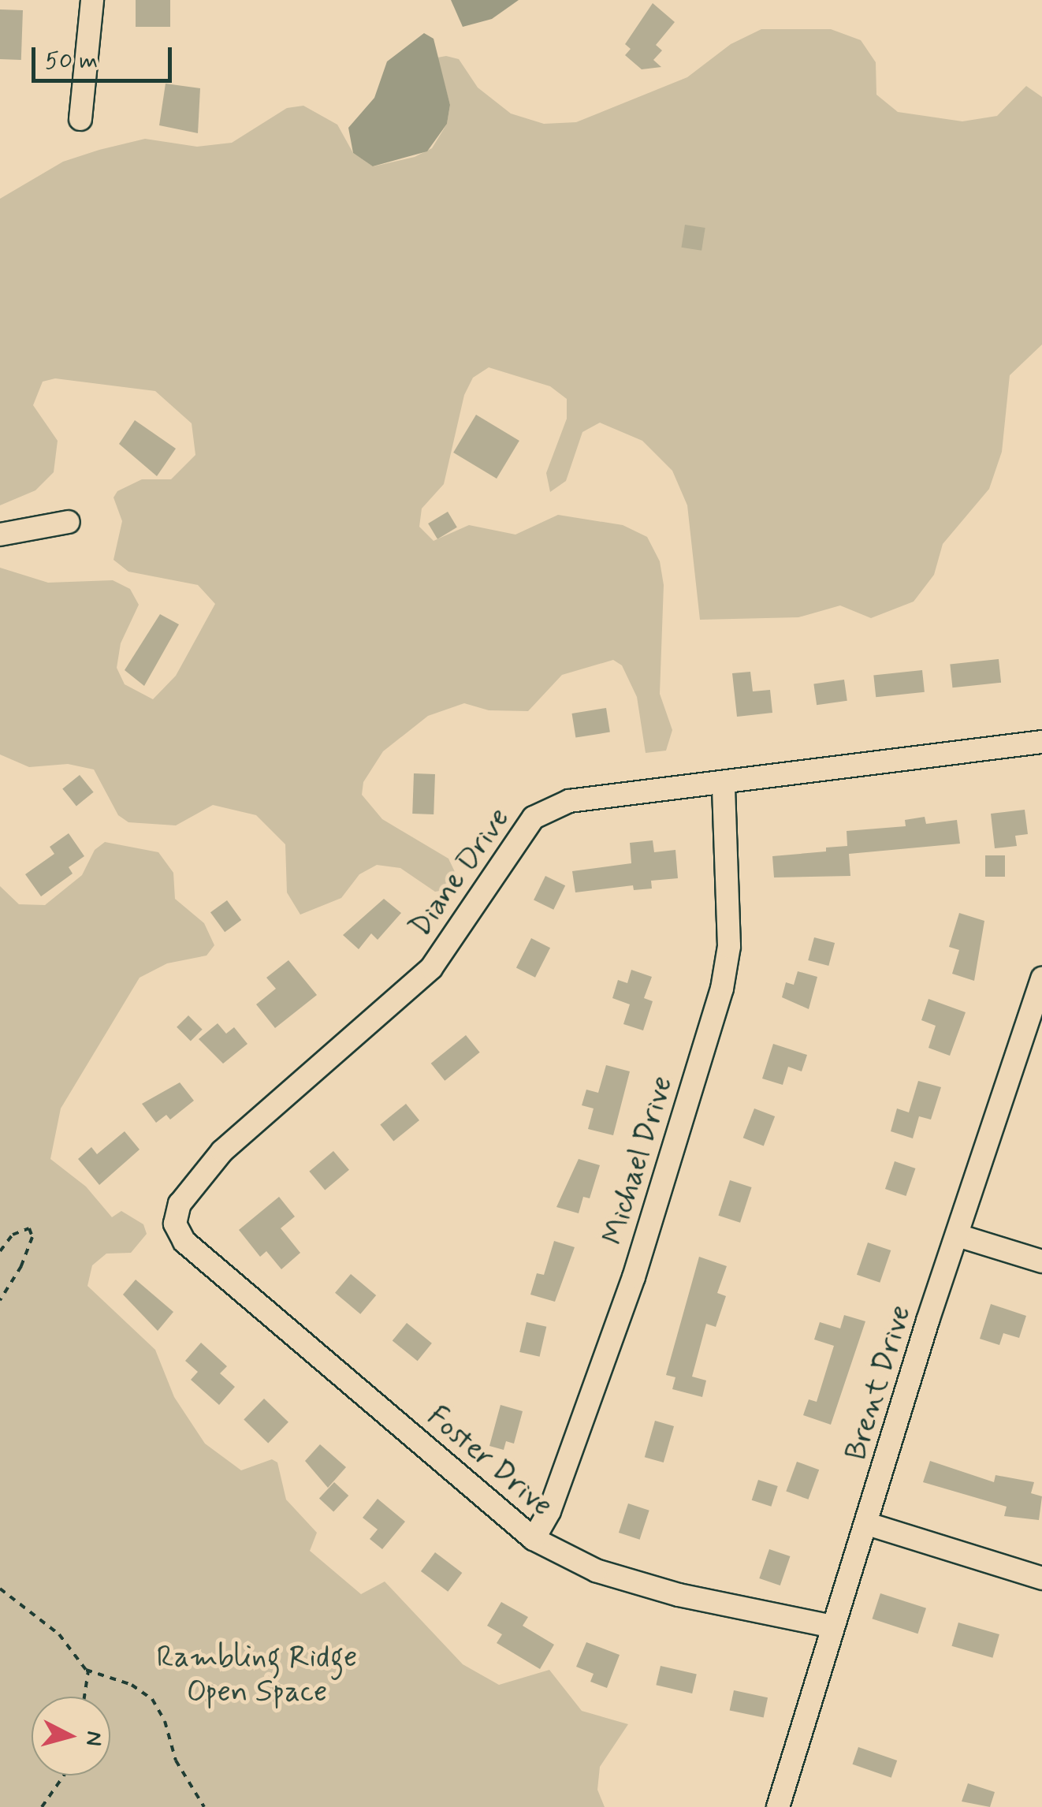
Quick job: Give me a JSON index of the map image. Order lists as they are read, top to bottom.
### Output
{
  "streets": {
    "street": [
      "Diane Drive",
      "Michael Drive",
      "Brent Drive",
      "Foster Drive"
    ]
  },
  "crossings": [
    ["Diane Drive", "Michael Drive"],
    ["Diane Drive", "Foster Drive"],
    ["Michael Drive", "Foster Drive"],
    ["Brent Drive", "Foster Drive"]
  ],
  "parks": ["Rambling Ridge Open Space"],
  "scale_bar": "50 m",
  "north": "right"
}
